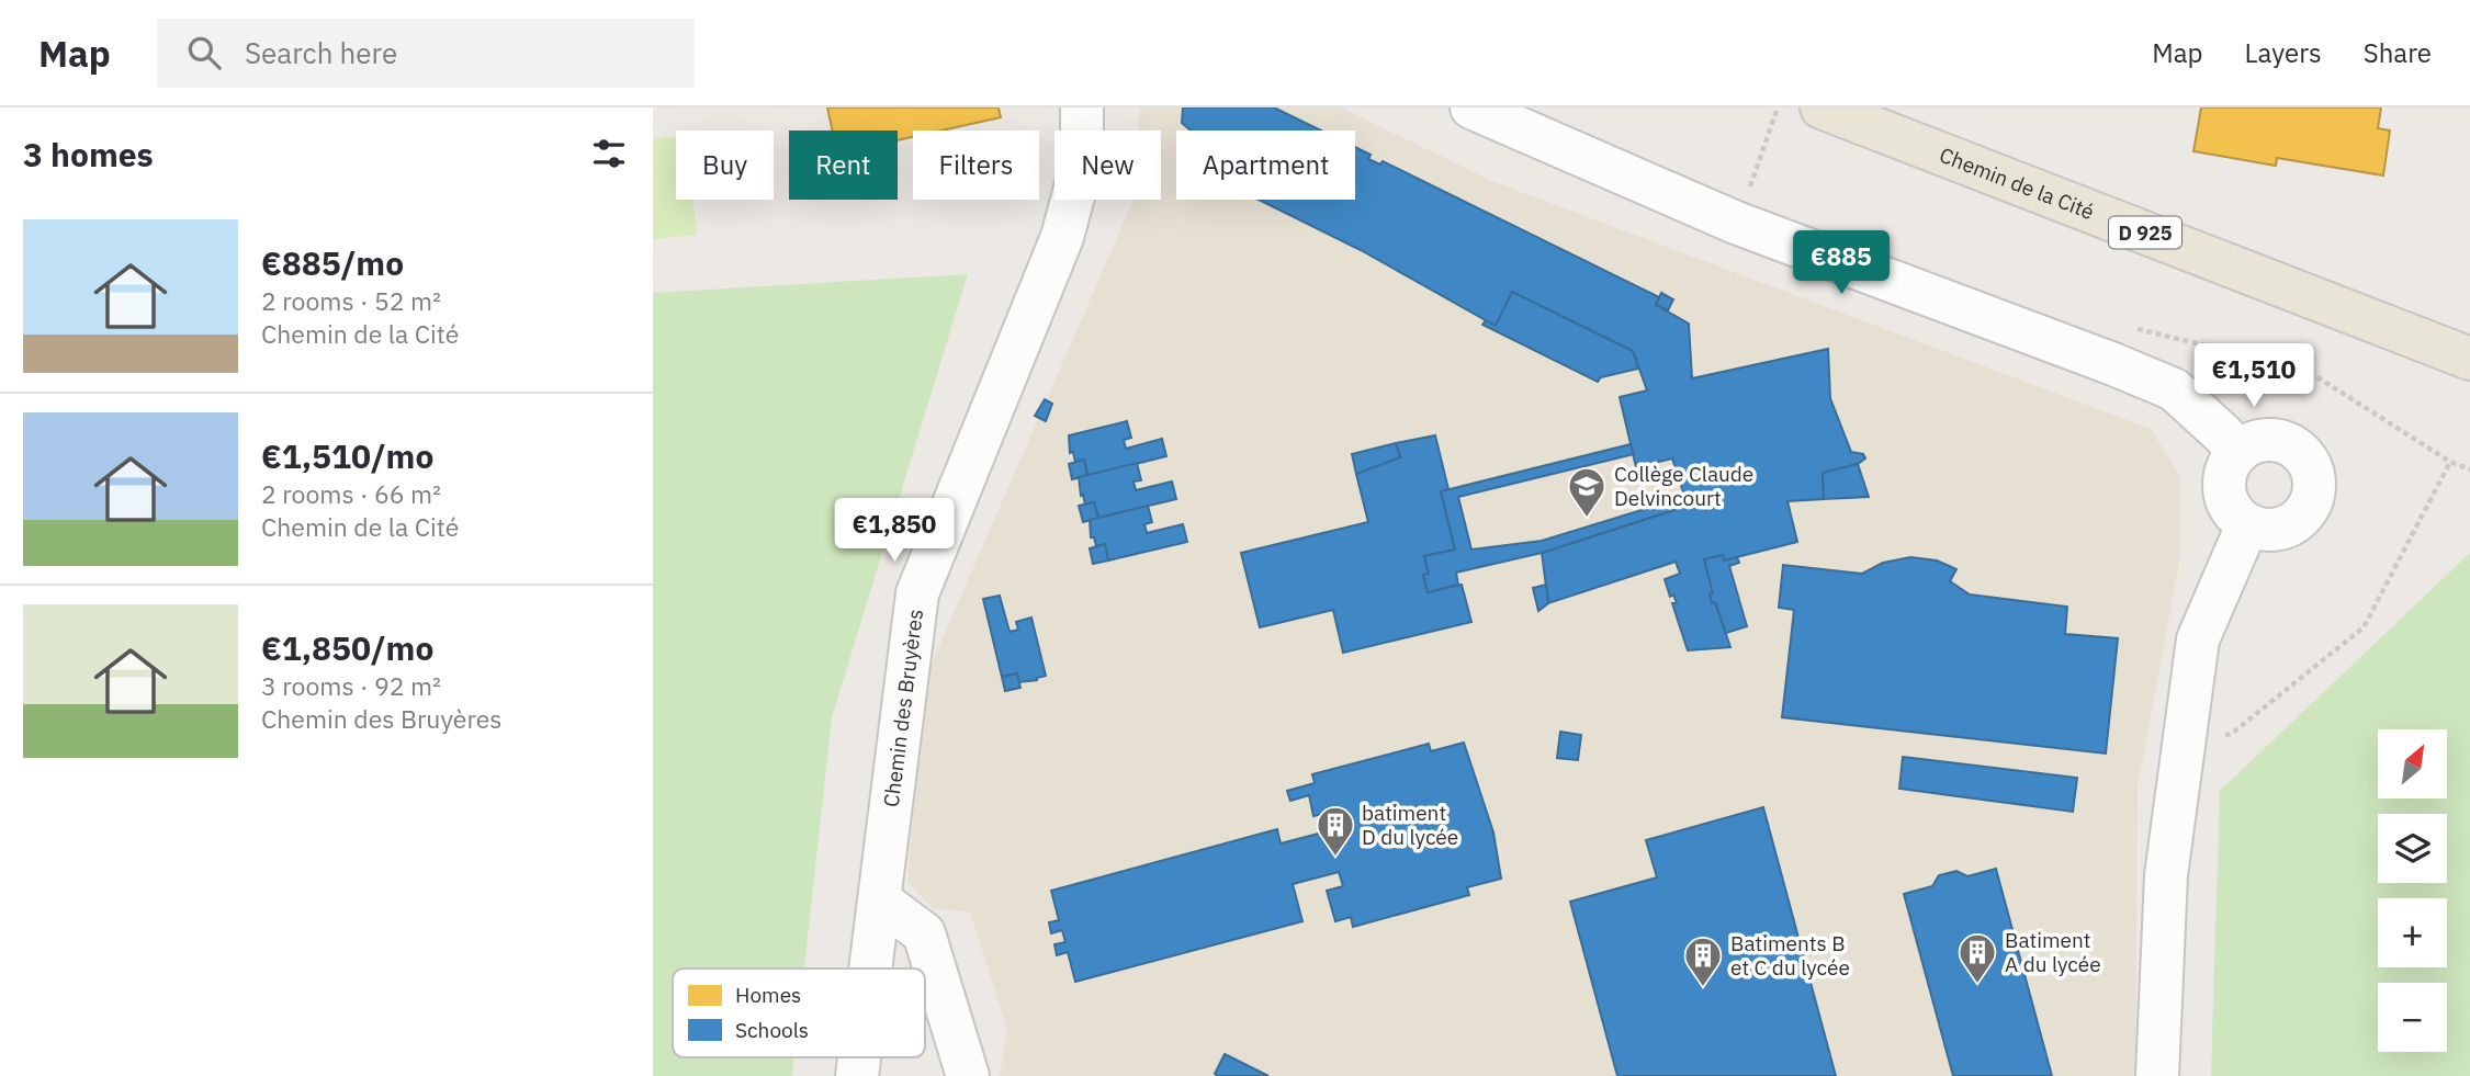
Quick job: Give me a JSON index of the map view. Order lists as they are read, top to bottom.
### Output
{
  "streets": {
    "main road": ["Chemin de la Cité", "D 925"],
    "street": ["Chemin des Bruyères"]
  },
  "places": {
    "school or university": ["Collège Claude Delvincourt"],
    "building": ["batiment D du lycée", "Batiment A du lycée", "Batiments B et C du lycée"]
  },
  "legend": ["Homes", "Schools"],
  "north": "top right",
  "page": {
    "header": "Map",
    "search": "Search here",
    "nav": ["Map", "Layers", "Share"],
    "heading": "3 homes",
    "chip": [
      "Buy",
      "Rent",
      "Filters",
      "New",
      "Apartment"
    ],
    "list": [
      {
        "name": "€885/mo",
        "note": "2 rooms · 52 m² · Chemin de la Cité"
      },
      {
        "name": "€1,510/mo",
        "note": "2 rooms · 66 m² · Chemin de la Cité"
      },
      {
        "name": "€1,850/mo",
        "note": "3 rooms · 92 m² · Chemin des Bruyères"
      }
    ],
    "price": ["€885", "€1,510", "€1,850"],
    "map_buttons": ["+", "−"]
  }
}
